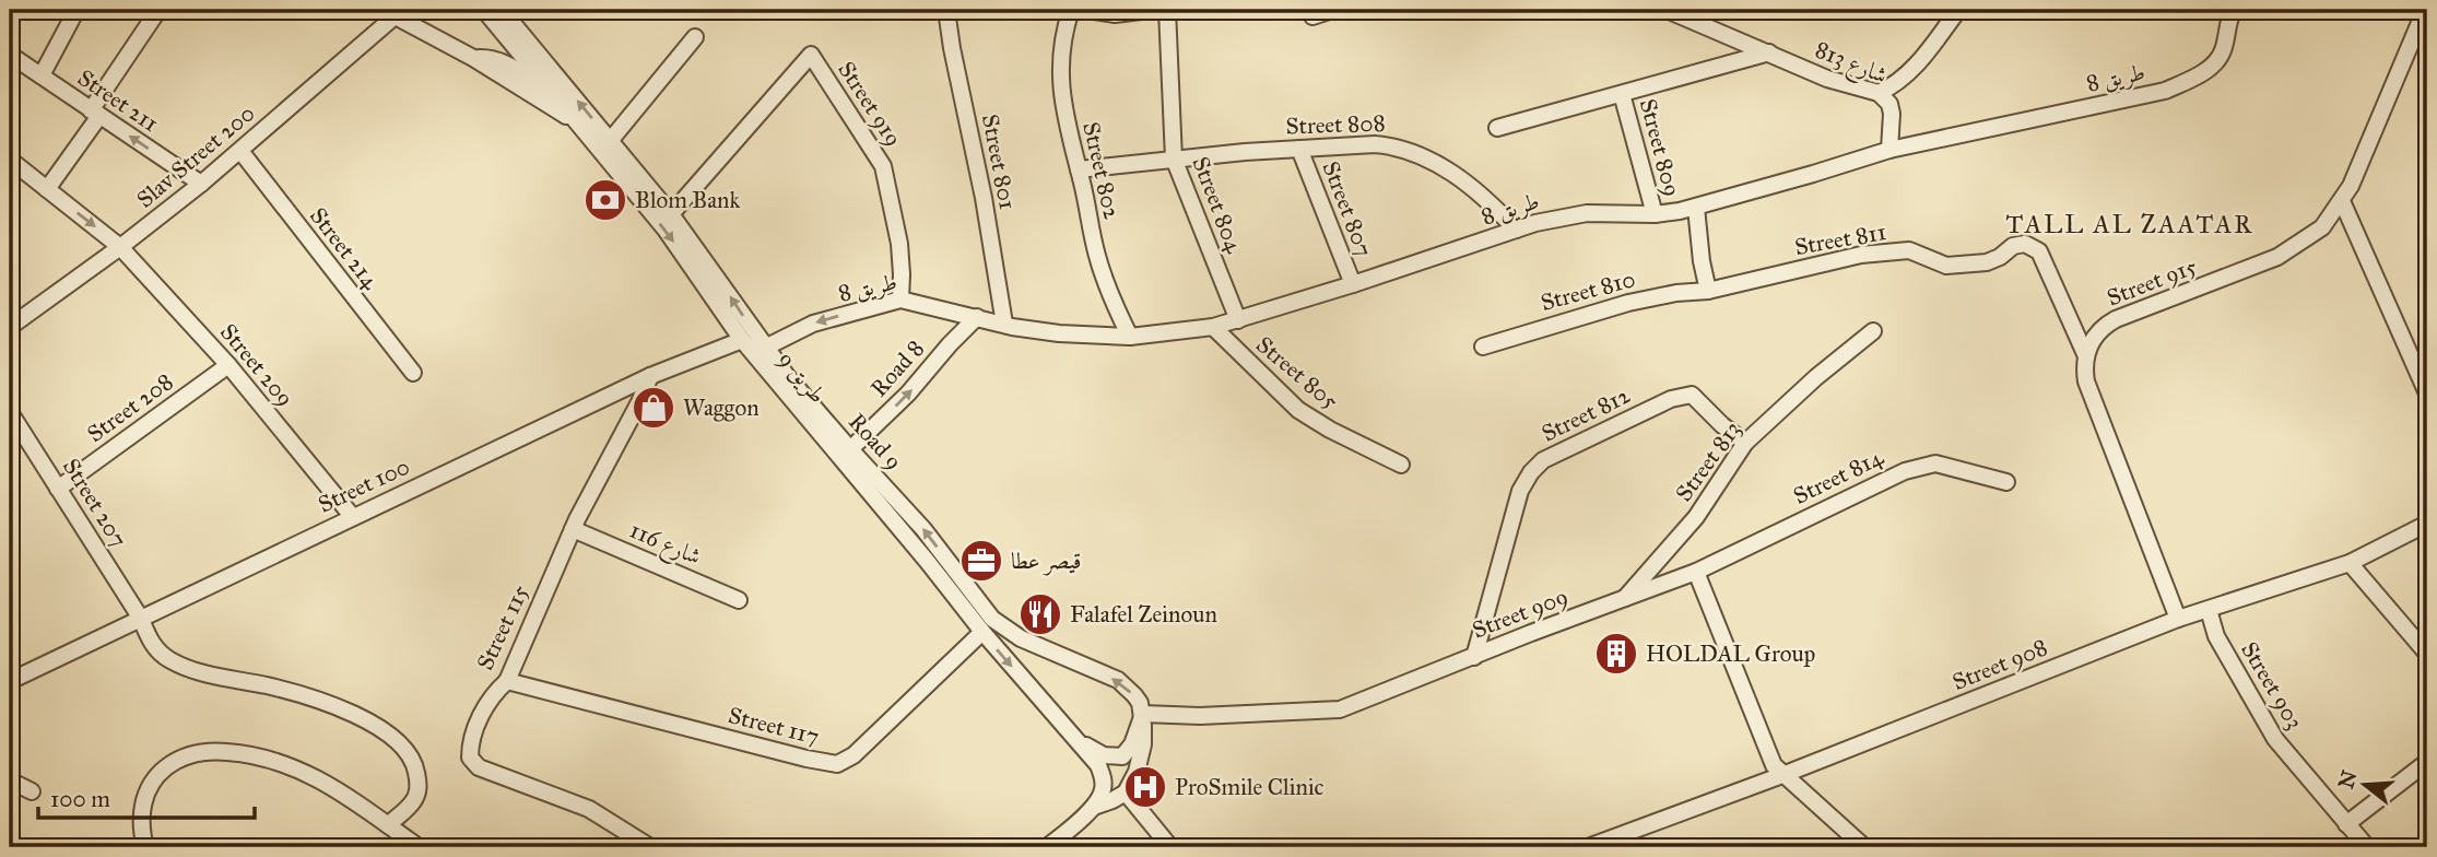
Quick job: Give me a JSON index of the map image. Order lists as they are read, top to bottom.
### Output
{
  "streets": {
    "street": [
      "شارع 813",
      "طريق 8",
      "Street 211",
      "Street 919",
      "Street 808",
      "Street 809",
      "Slav Street 200",
      "Street 801",
      "Street 802",
      "Street 804",
      "Street 807",
      "Street 811",
      "Street 214",
      "Street 915",
      "Street 810",
      "Street 209",
      "Road 8",
      "Street 805",
      "9 طريق",
      "Street 208",
      "Street 812",
      "Road 9",
      "Street 813",
      "Street 814",
      "Street 100",
      "Street 207",
      "شارع 116",
      "Street 909",
      "Street 115",
      "Street 908",
      "Street 903",
      "Street 117"
    ]
  },
  "crossings": [
    ["شارع 813", "طريق 8"],
    ["طريق 8", "Street 919"],
    ["طريق 8", "Street 808"],
    ["طريق 8", "Street 809"],
    ["طريق 8", "Street 801"],
    ["طريق 8", "Street 802"],
    ["طريق 8", "Street 804"],
    ["طريق 8", "Street 807"],
    ["طريق 8", "Road 8"],
    ["طريق 8", "Street 805"],
    ["طريق 8", "Road 9"],
    ["Street 211", "Slav Street 200"],
    ["Street 919", "Road 9"],
    ["Street 808", "Street 802"],
    ["Street 808", "Street 804"],
    ["Street 808", "Street 807"],
    ["Slav Street 200", "Street 214"],
    ["Slav Street 200", "Street 209"],
    ["Street 811", "Street 915"],
    ["Street 811", "Street 810"],
    ["Street 209", "Street 208"],
    ["Street 209", "Street 100"],
    ["Road 8", "Road 9"],
    ["9 طريق", "Road 9"],
    ["9 طريق", "Street 100"],
    ["9 طريق", "Street 117"],
    ["Street 208", "Street 207"],
    ["Street 812", "Street 813"],
    ["Street 812", "Street 909"],
    ["Road 9", "Street 909"],
    ["Street 813", "Street 909"],
    ["Street 814", "Street 909"],
    ["Street 100", "Street 207"],
    ["Street 100", "Street 115"],
    ["شارع 116", "Street 115"],
    ["Street 115", "Street 117"],
    ["Street 908", "Street 903"]
  ],
  "one_way": ["Street 211", "Road 8", "9 طريق"],
  "districts": ["TALL AL ZAATAR"],
  "places": {
    "bank": ["Blom Bank"],
    "shop": ["Waggon"],
    "office": ["قيصر عطا"],
    "restaurant": ["Falafel Zeinoun"],
    "building": ["HOLDAL Group"],
    "hospital": ["ProSmile Clinic"]
  },
  "scale_bar": "100 m",
  "north": "left"
}
